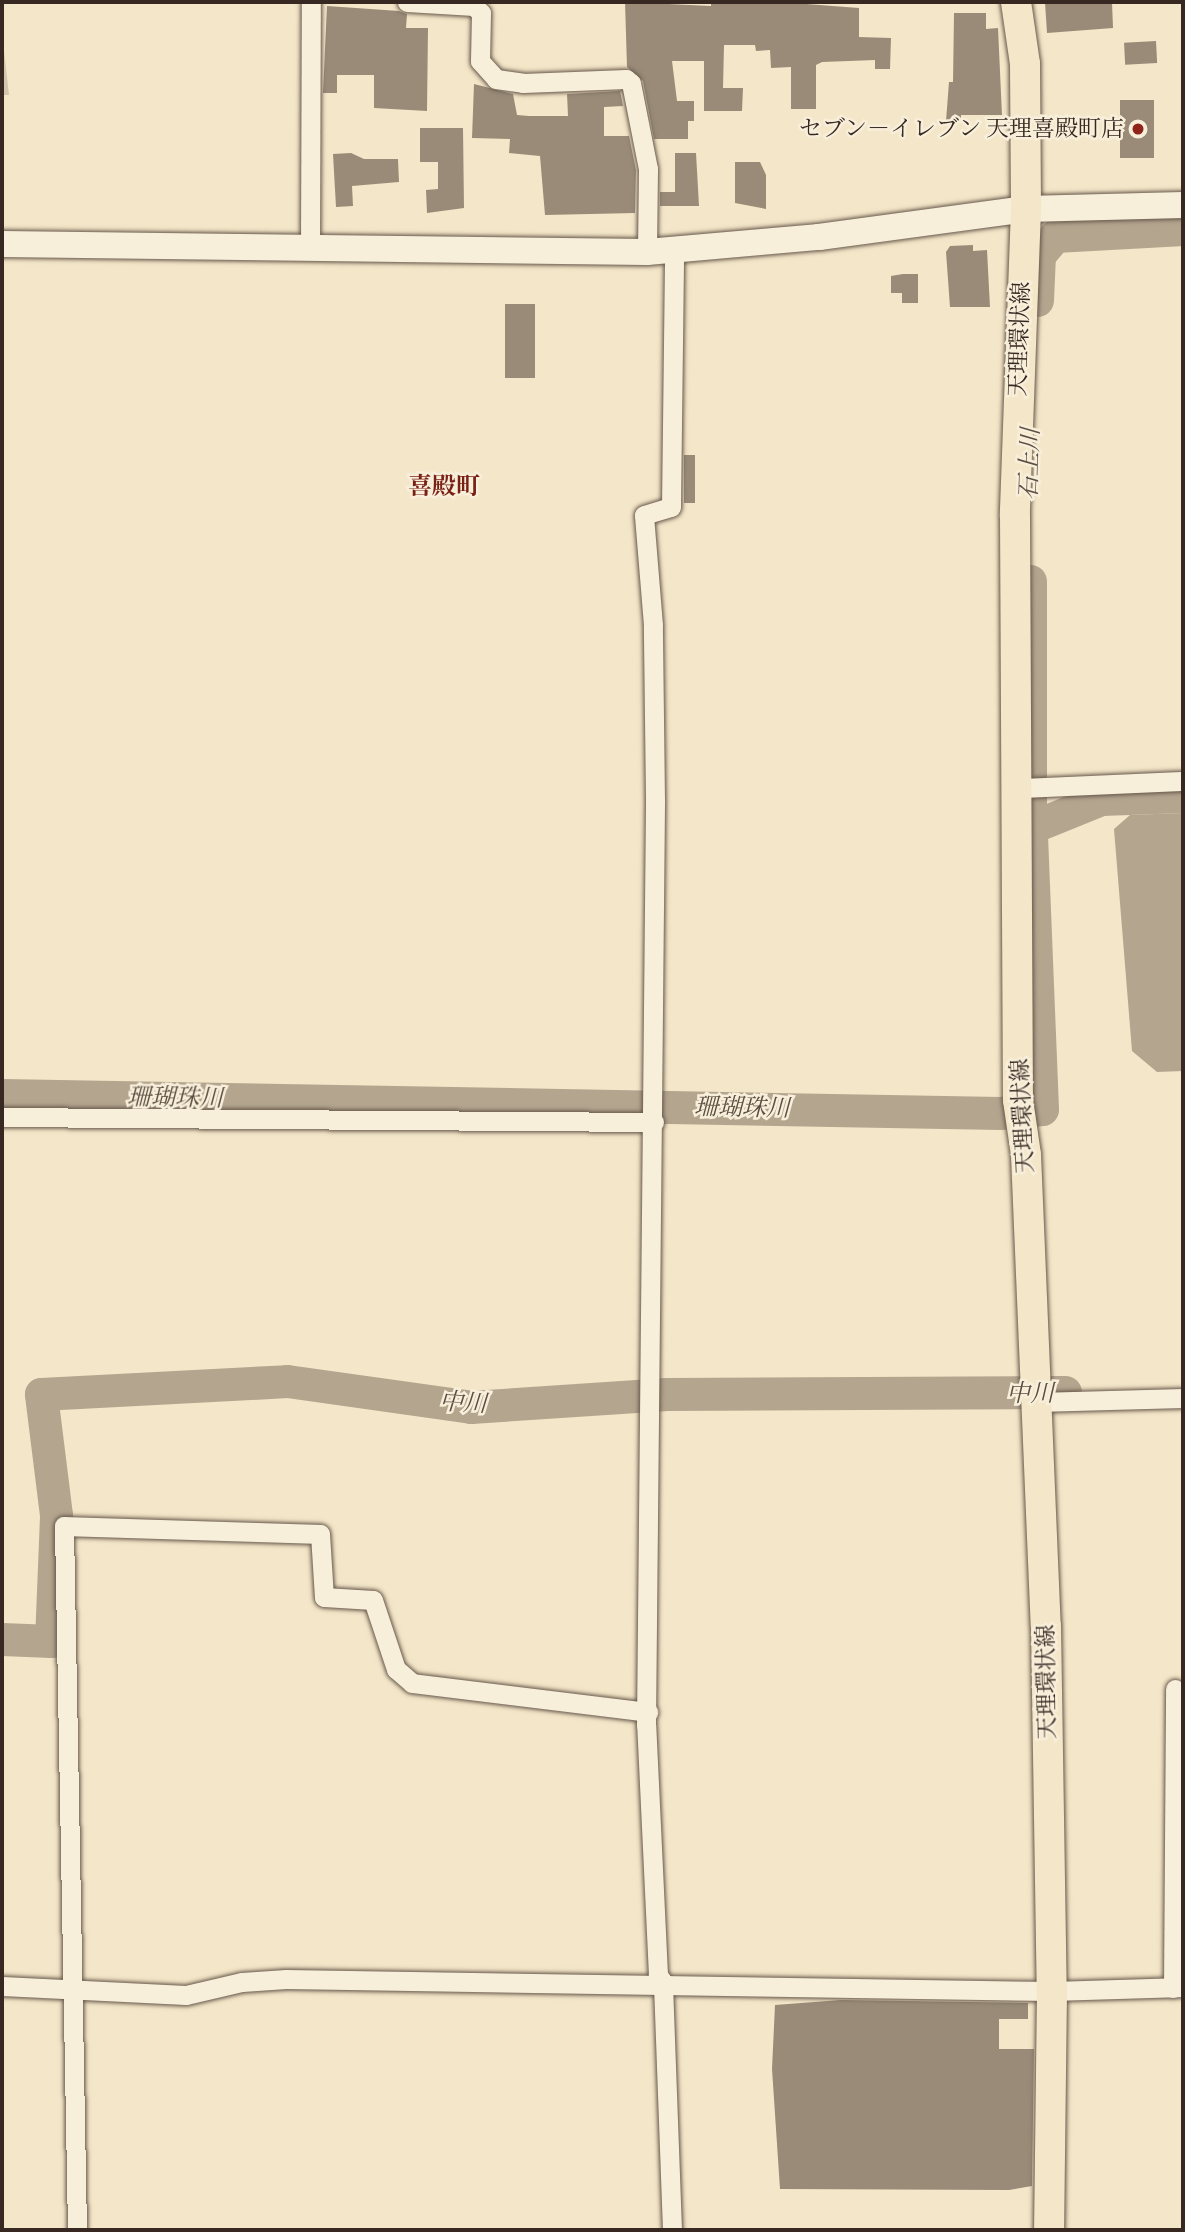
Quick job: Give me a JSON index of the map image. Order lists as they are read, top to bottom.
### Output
{
  "streets": {
    "main road": ["天理環状線"]
  },
  "districts": ["喜殿町"],
  "water": ["石上川", "珊瑚珠川", "中川"],
  "places": ["セブン－イレブン 天理喜殿町店"]
}
